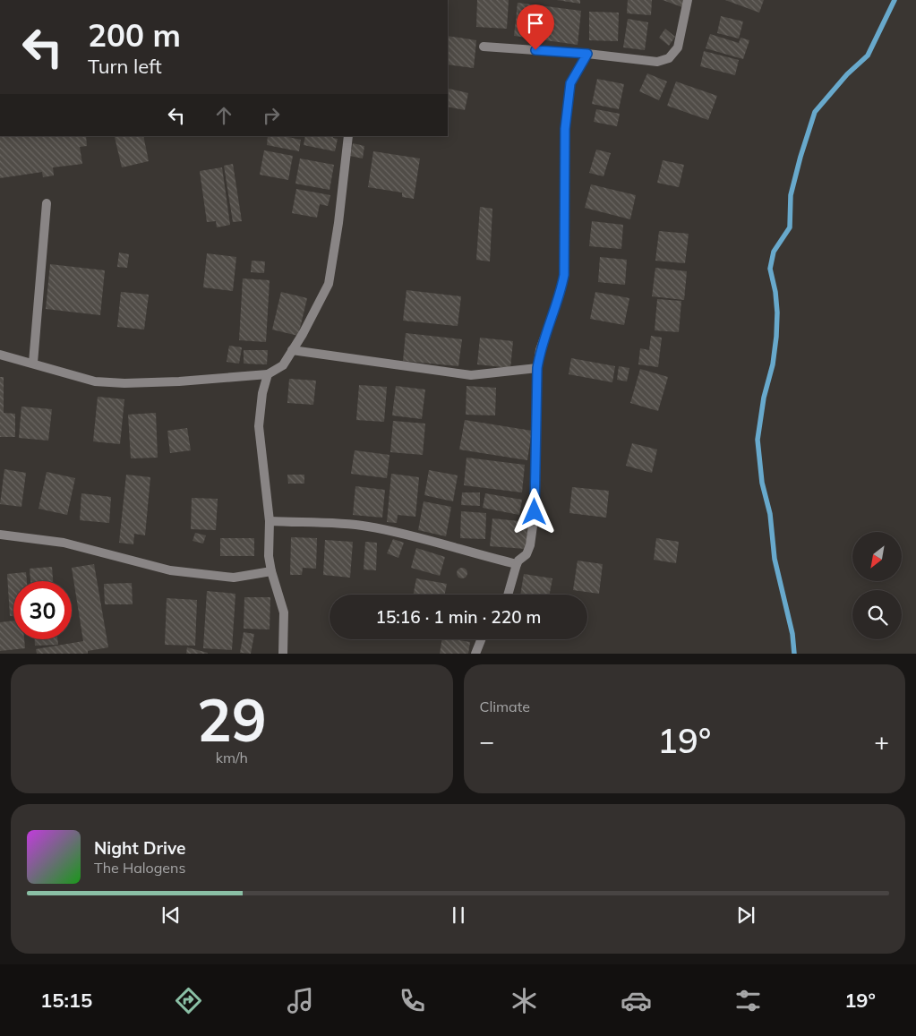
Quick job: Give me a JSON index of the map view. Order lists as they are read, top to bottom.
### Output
{
  "north": "bottom left",
  "page": {
    "turn": ["200 m", "Turn left"],
    "limit": "30",
    "trip": "15:16 · 1 min · 220 m",
    "tile": [
      ["29", "km/h"],
      "Climate"
    ],
    "heat": ["−", "19°", "+"],
    "song": ["Night Drive", "The Halogens"],
    "tabs": ["15:15", "19°"]
  }
}
